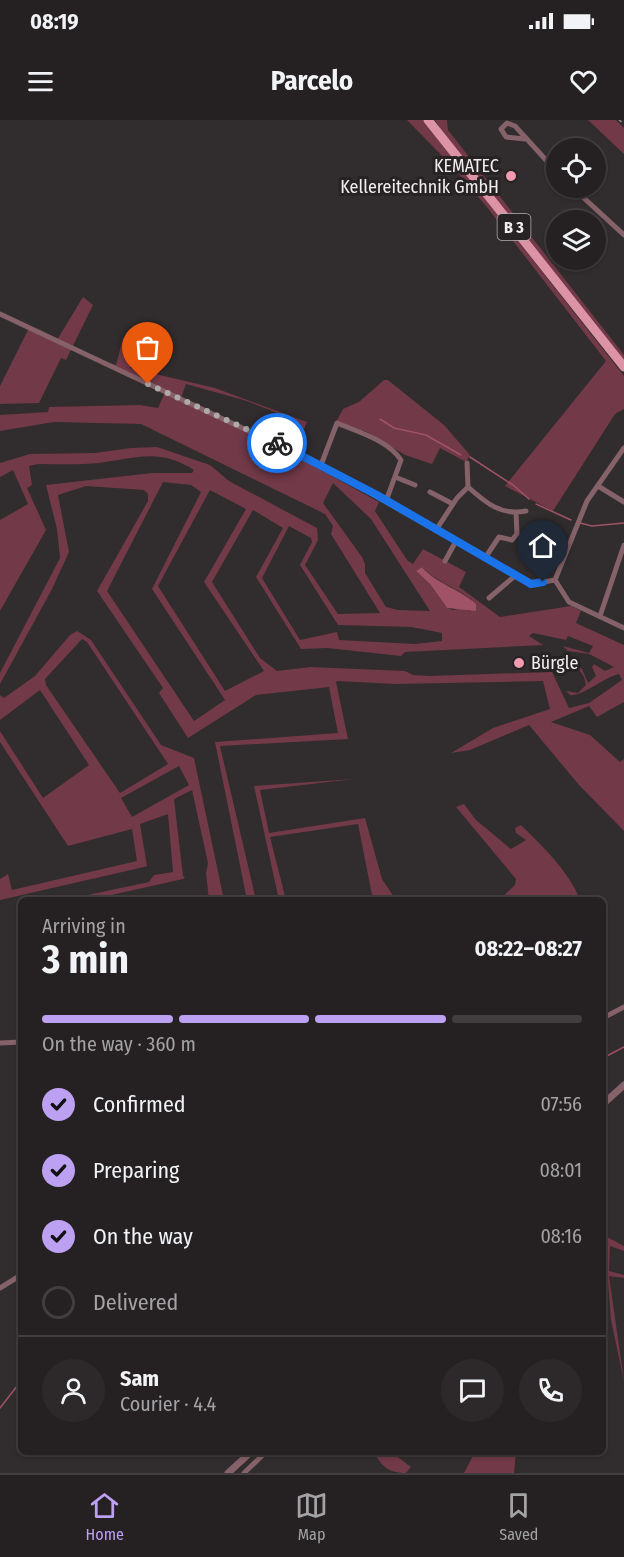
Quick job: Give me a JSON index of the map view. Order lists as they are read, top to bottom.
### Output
{
  "streets": {
    "main road": ["B 3"]
  },
  "places": ["KEMATEC Kellereitechnik GmbH", "Bürgle"],
  "page": {
    "status": "08:19",
    "header": "Parcelo",
    "heading": ["3 min", "Arriving in", "08:22–08:27"],
    "panel": ["Sam", "Courier · 4.4"],
    "bar": "On the way · 360 m",
    "list": [
      ["Confirmed", "07:56"],
      ["Preparing", "08:01"],
      ["On the way", "08:16"],
      "Delivered"
    ],
    "tabs": ["Home", "Map", "Saved"]
  }
}
